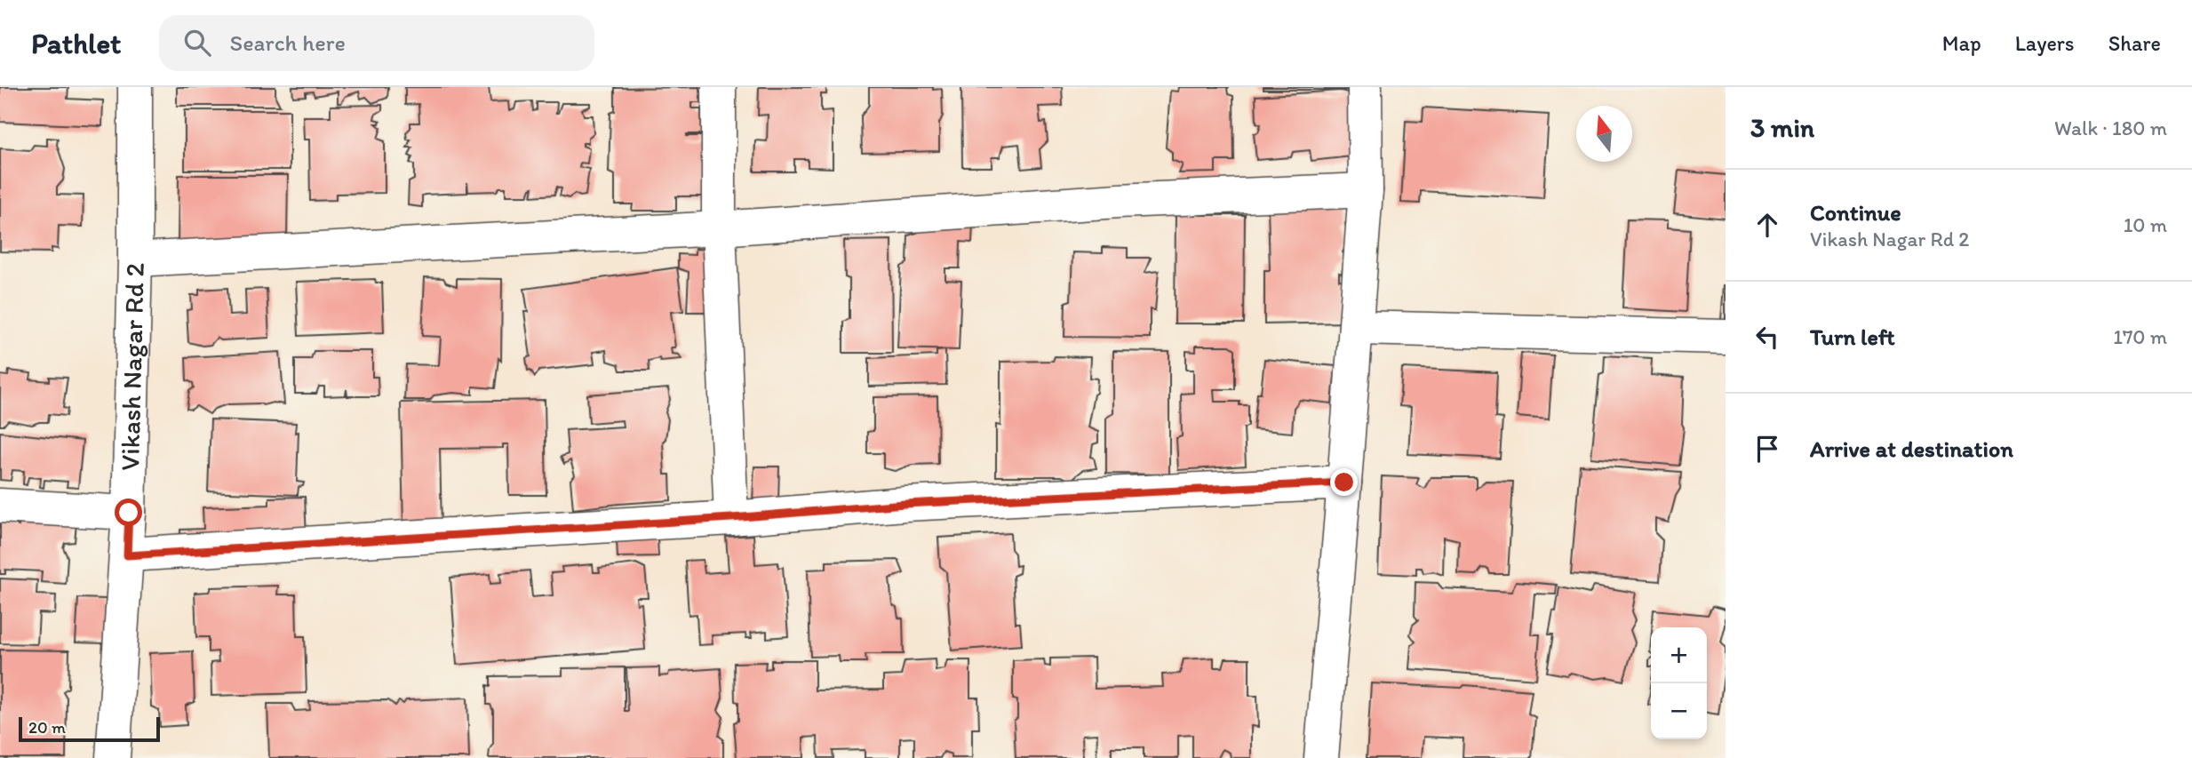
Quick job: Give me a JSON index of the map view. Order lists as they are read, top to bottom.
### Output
{
  "streets": {
    "street": ["Vikash Nagar Rd 2"]
  },
  "scale_bar": "20 m",
  "north": "top",
  "page": {
    "header": "Pathlet",
    "search": "Search here",
    "nav": ["Map", "Layers", "Share"],
    "heading": ["3 min", "Walk · 180 m"],
    "list": [
      ["Continue", "Vikash Nagar Rd 2", "10 m"],
      ["Turn left", "170 m"],
      "Arrive at destination"
    ],
    "map_buttons": ["+", "−"],
    "scale": "20 m"
  }
}
